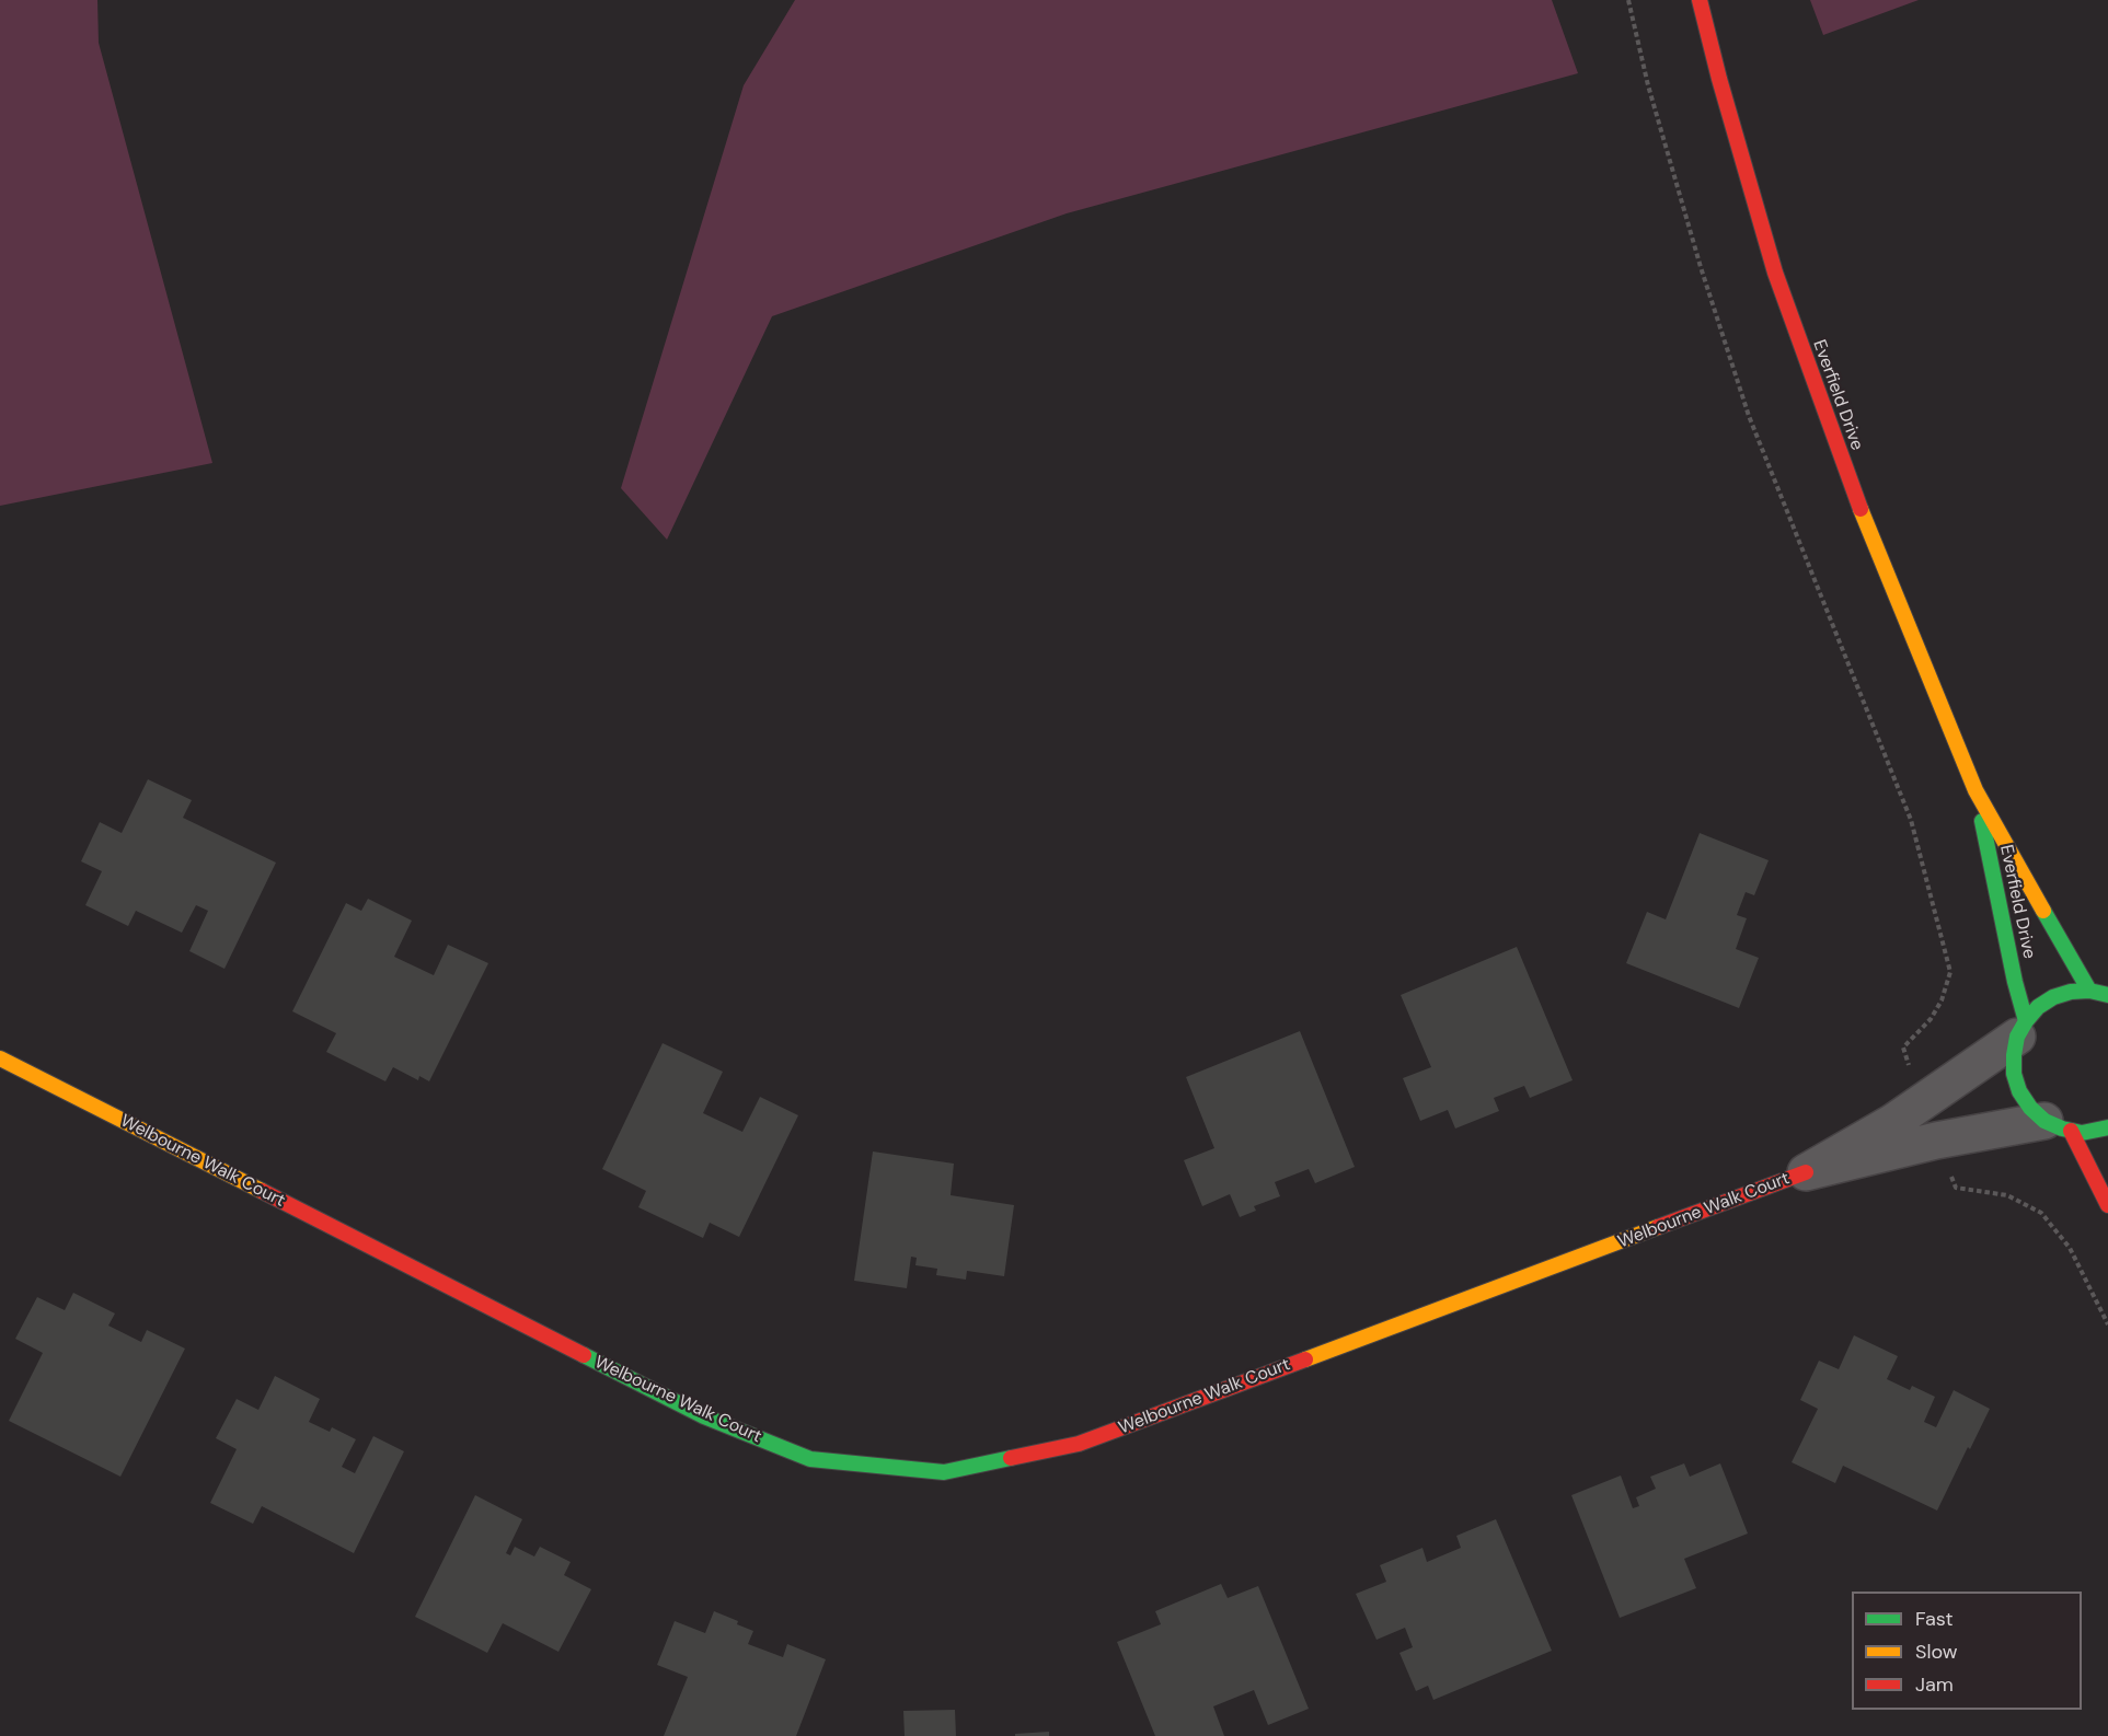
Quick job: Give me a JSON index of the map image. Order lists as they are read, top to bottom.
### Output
{
  "streets": {
    "street": ["Everfield Drive", "Welbourne Walk Court"]
  },
  "crossings": [
    ["Everfield Drive", "Welbourne Walk Court"]
  ],
  "legend": ["Fast", "Slow", "Jam"]
}
